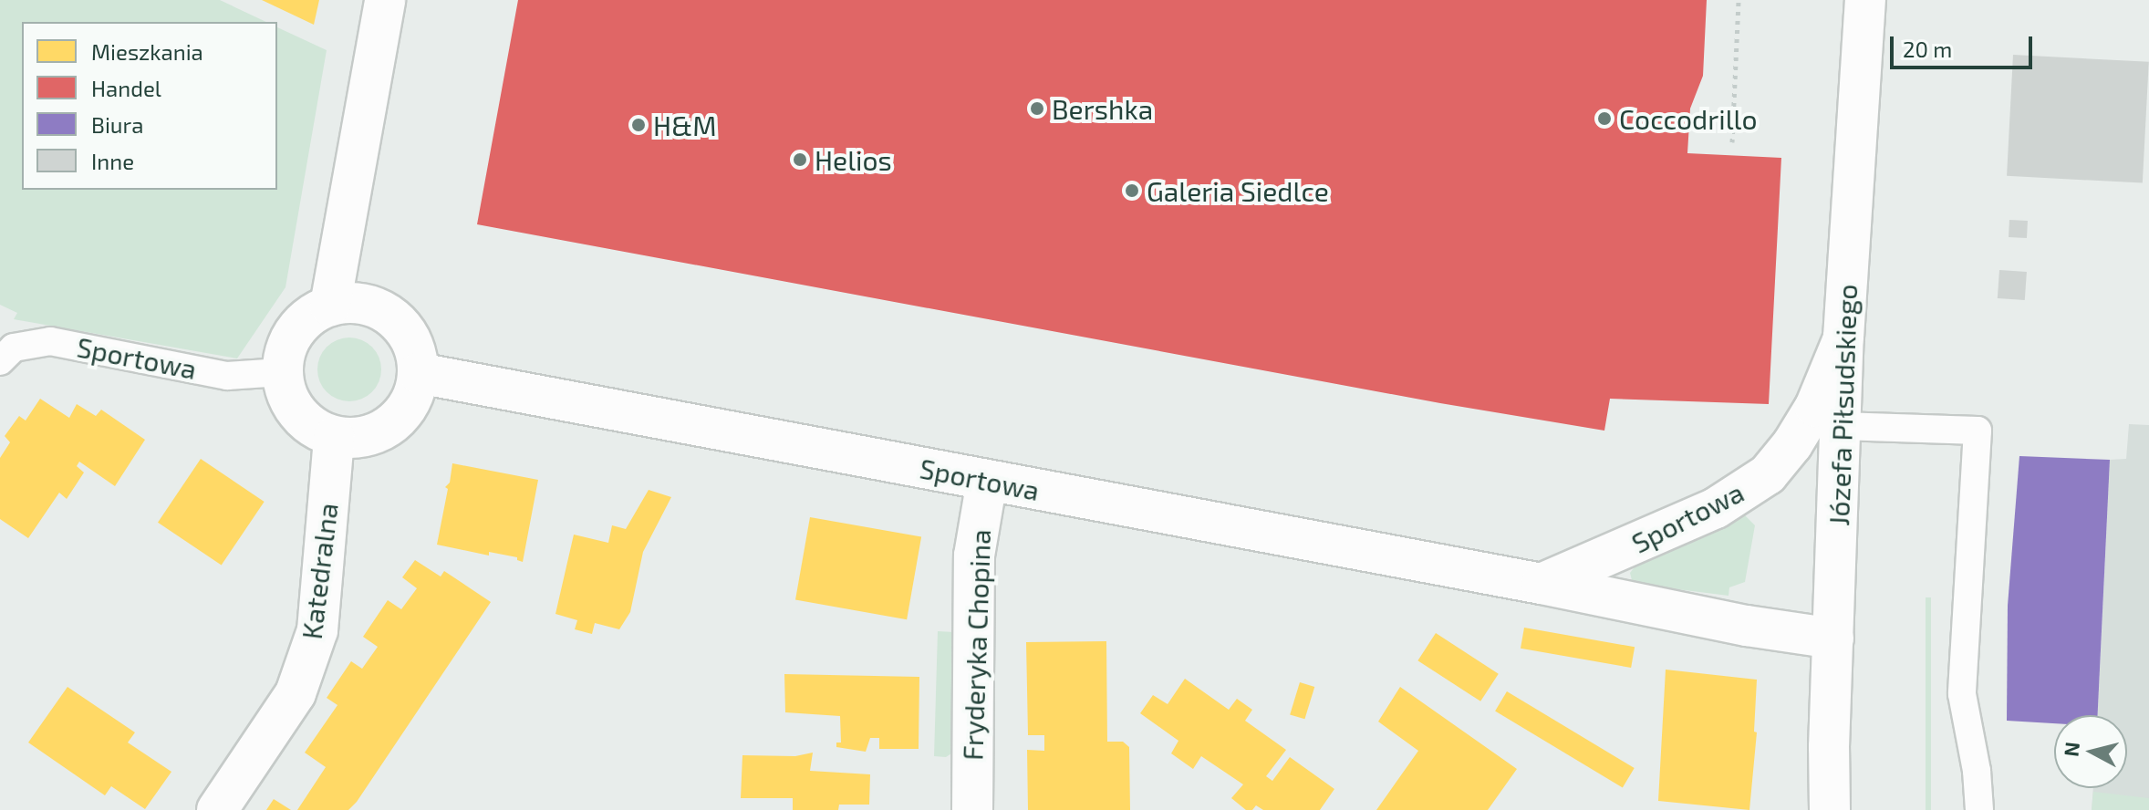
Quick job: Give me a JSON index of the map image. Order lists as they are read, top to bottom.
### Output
{
  "streets": {
    "street": [
      "Sportowa",
      "Józefa Piłsudskiego",
      "Katedralna",
      "Fryderyka Chopina"
    ]
  },
  "crossings": [
    ["Sportowa", "Józefa Piłsudskiego"],
    ["Sportowa", "Katedralna"],
    ["Sportowa", "Fryderyka Chopina"]
  ],
  "places": [
    "Bershka",
    "Coccodrillo",
    "H&M",
    "Helios",
    "Galeria Siedlce"
  ],
  "legend": [
    "Mieszkania",
    "Handel",
    "Biura",
    "Inne"
  ],
  "scale_bar": "20 m",
  "north": "left"
}
